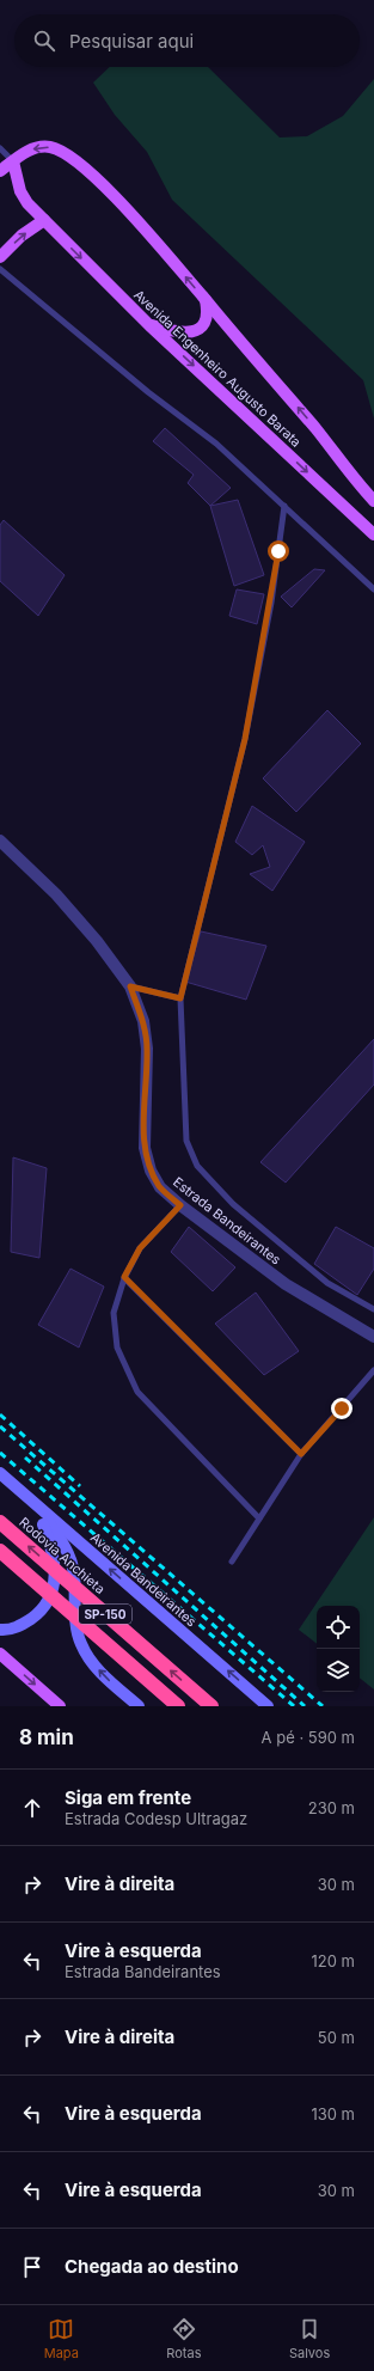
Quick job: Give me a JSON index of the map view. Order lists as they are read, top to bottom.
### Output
{
  "streets": {
    "highway": ["Rodovia Anchieta", "SP-150"],
    "main road": ["Avenida Engenheiro Augusto Barata", "Avenida Bandeirantes"],
    "street": ["Estrada Bandeirantes"]
  },
  "one_way": ["Avenida Bandeirantes"],
  "page": {
    "search": "Pesquisar aqui",
    "heading": ["8 min", "A pé · 590 m"],
    "list": [
      ["Siga em frente", "Estrada Codesp Ultragaz", "230 m"],
      ["Vire à direita", "30 m"],
      ["Vire à esquerda", "Estrada Bandeirantes", "120 m"],
      ["Vire à direita", "50 m"],
      ["Vire à esquerda", "130 m"],
      ["Vire à esquerda", "30 m"],
      "Chegada ao destino"
    ],
    "nav": ["Mapa", "Rotas", "Salvos"]
  }
}
